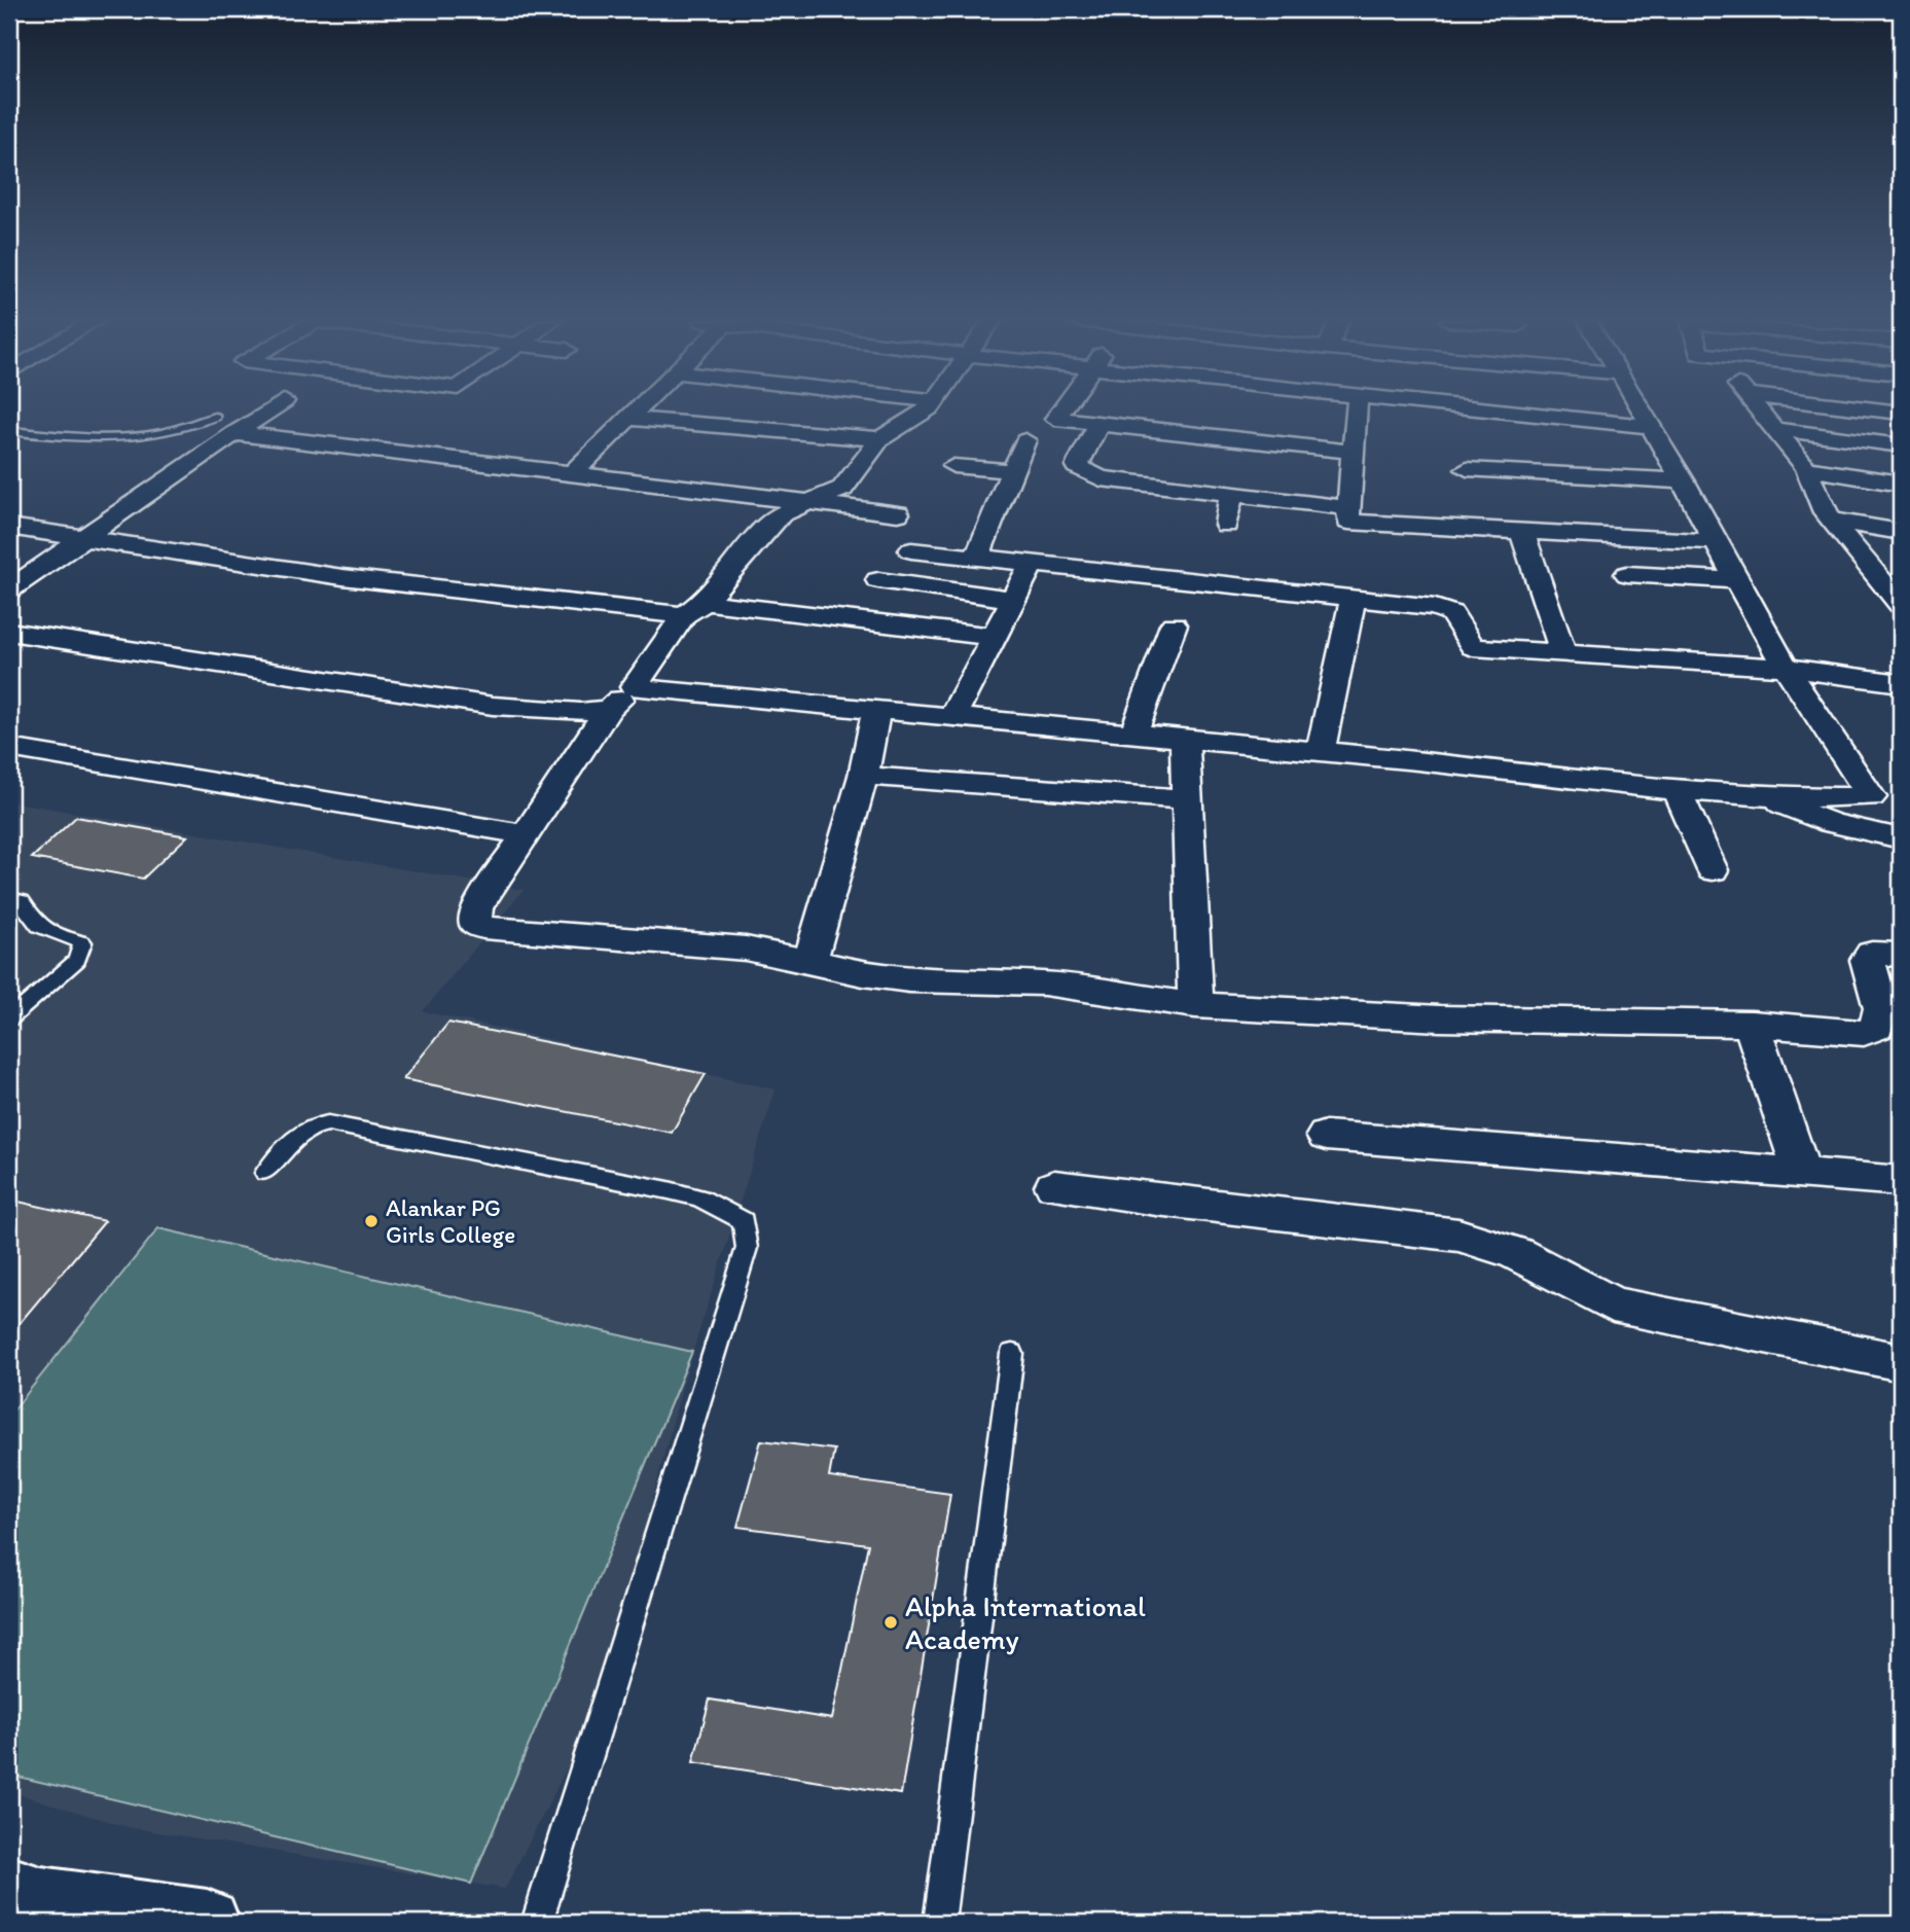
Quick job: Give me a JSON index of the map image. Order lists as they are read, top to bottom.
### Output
{
  "places": ["Alankar PG Girls College", "Alpha International Academy"]
}
